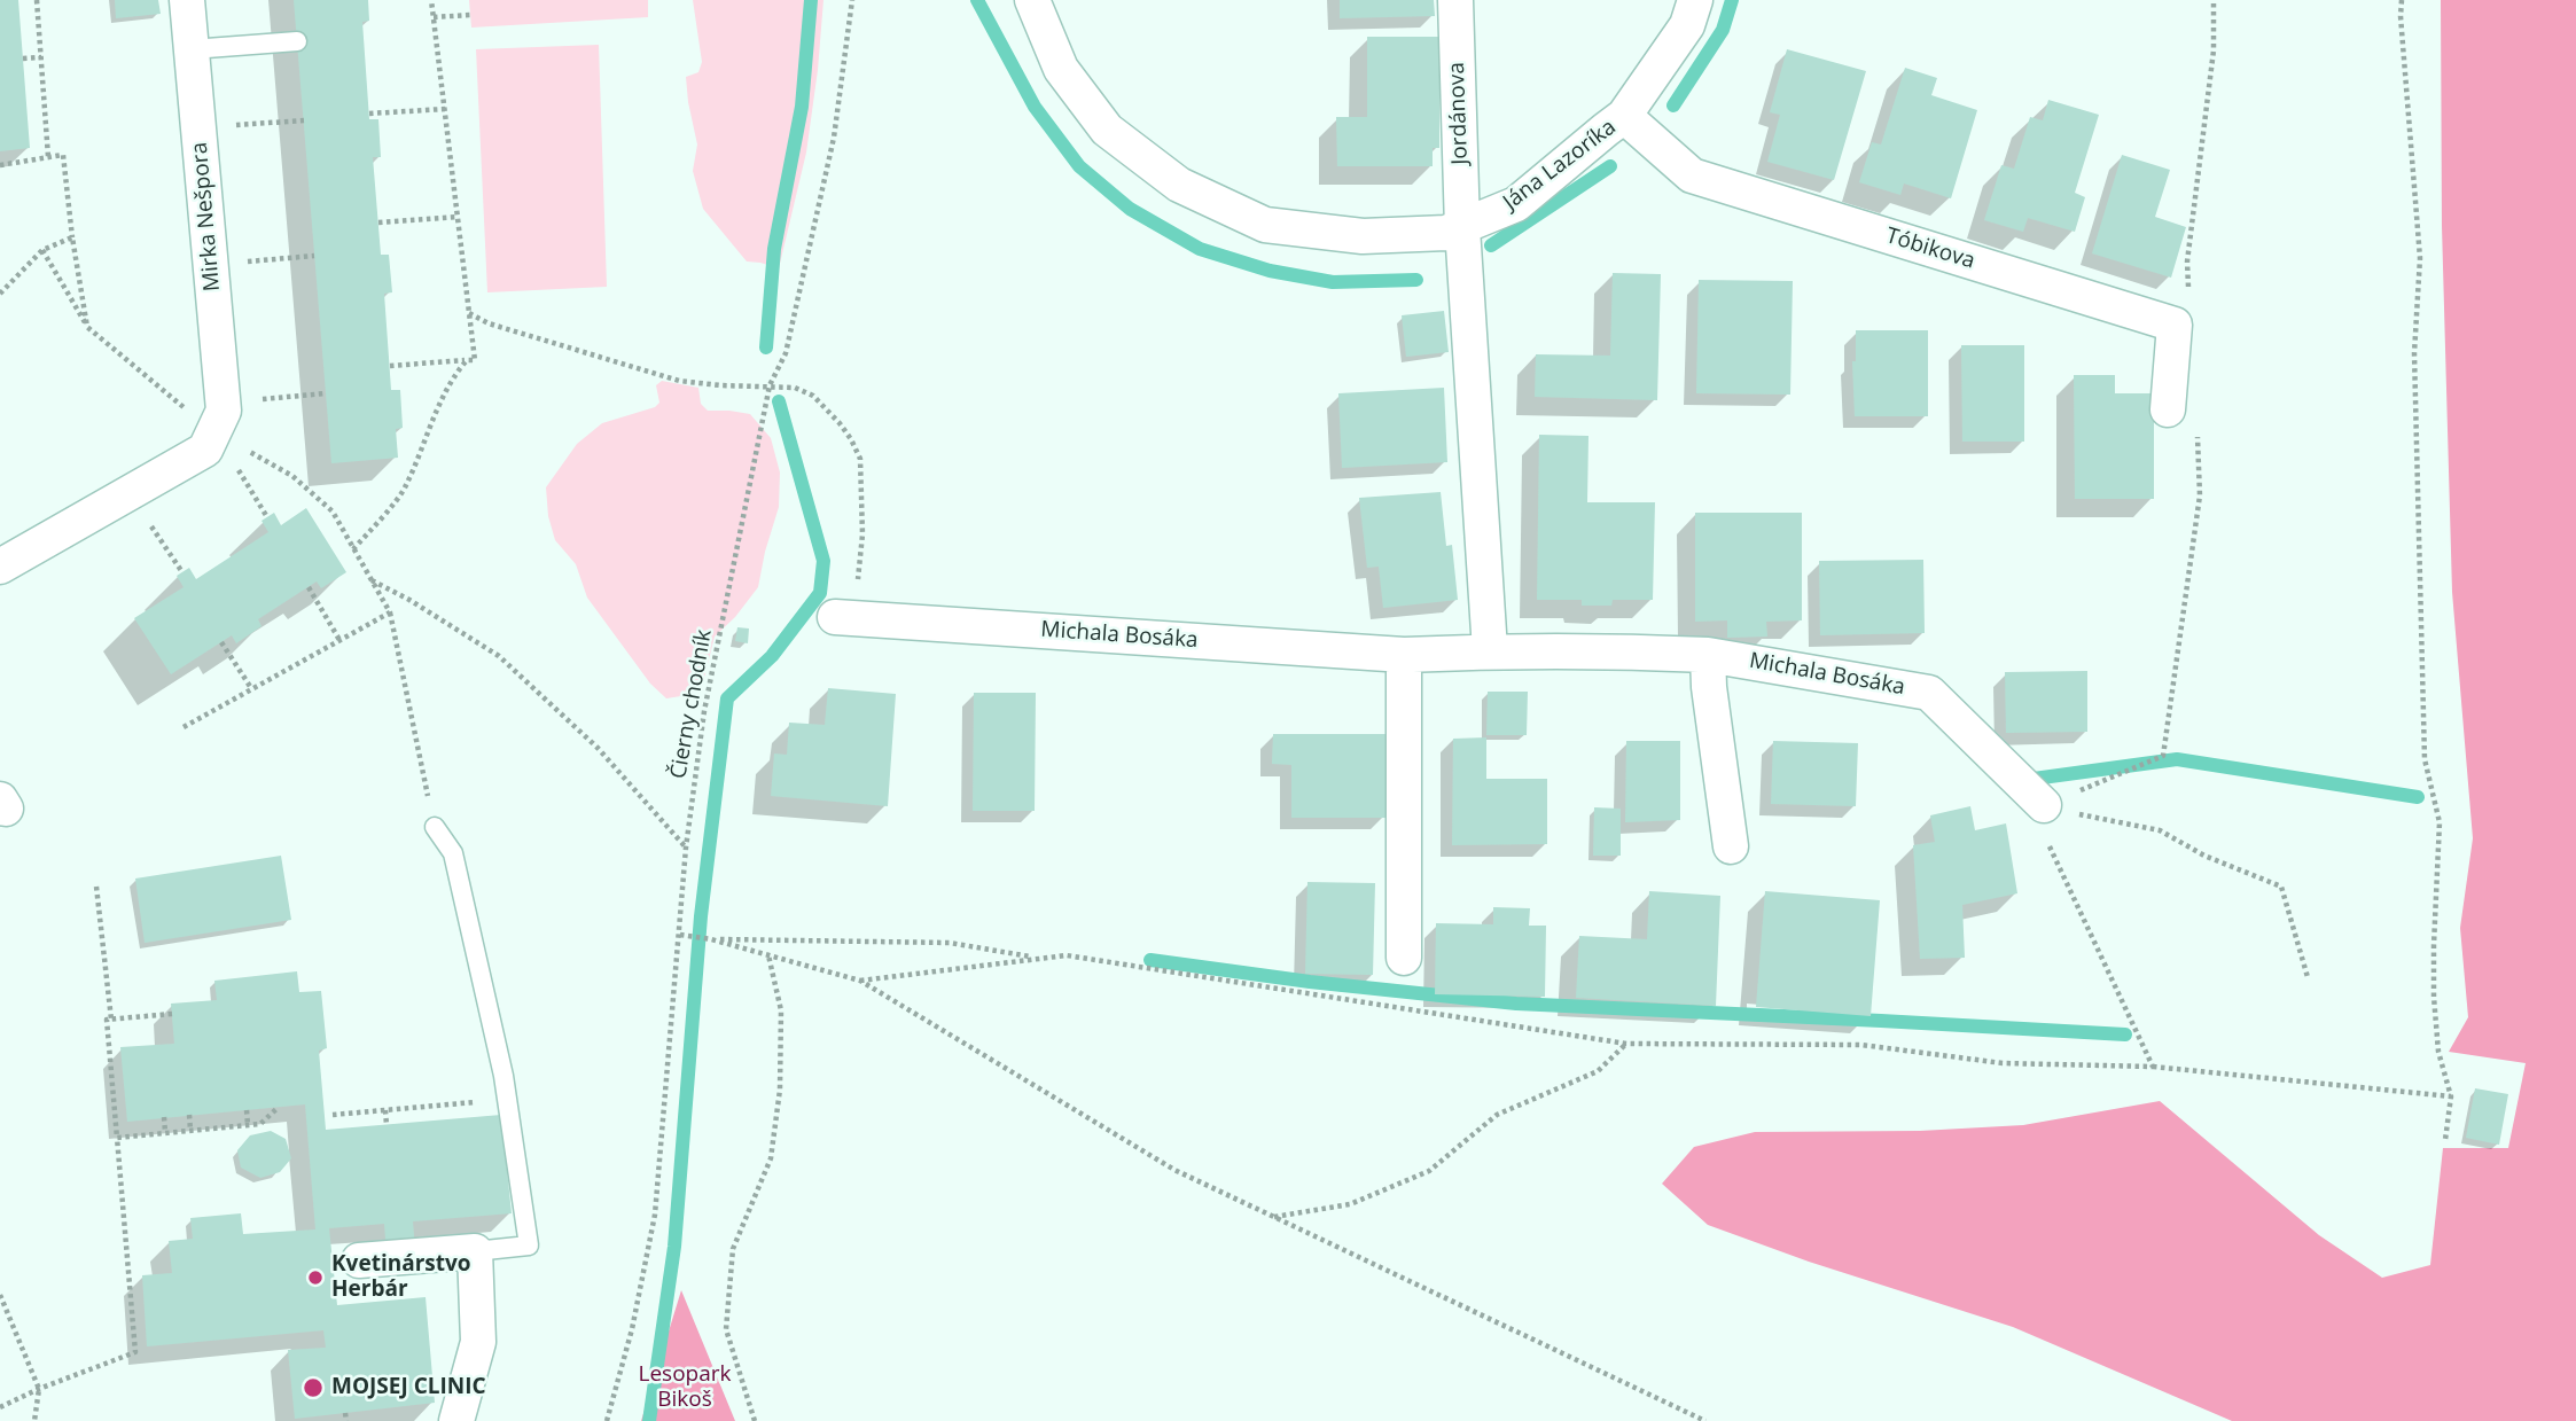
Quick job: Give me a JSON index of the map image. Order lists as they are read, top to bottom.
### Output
{
  "streets": {
    "street": [
      "Jordánova",
      "Jána Lazoríka",
      "Mirka Nešpora",
      "Tóbikova",
      "Michala Bosáka"
    ],
    "path": ["Čierny chodník"]
  },
  "crossings": [
    ["Jordánova", "Jána Lazoríka"],
    ["Jána Lazoríka", "Tóbikova"]
  ],
  "parks": ["Lesopark Bikoš"],
  "places": ["Kvetinárstvo Herbár", "MOJSEJ CLINIC"]
}
